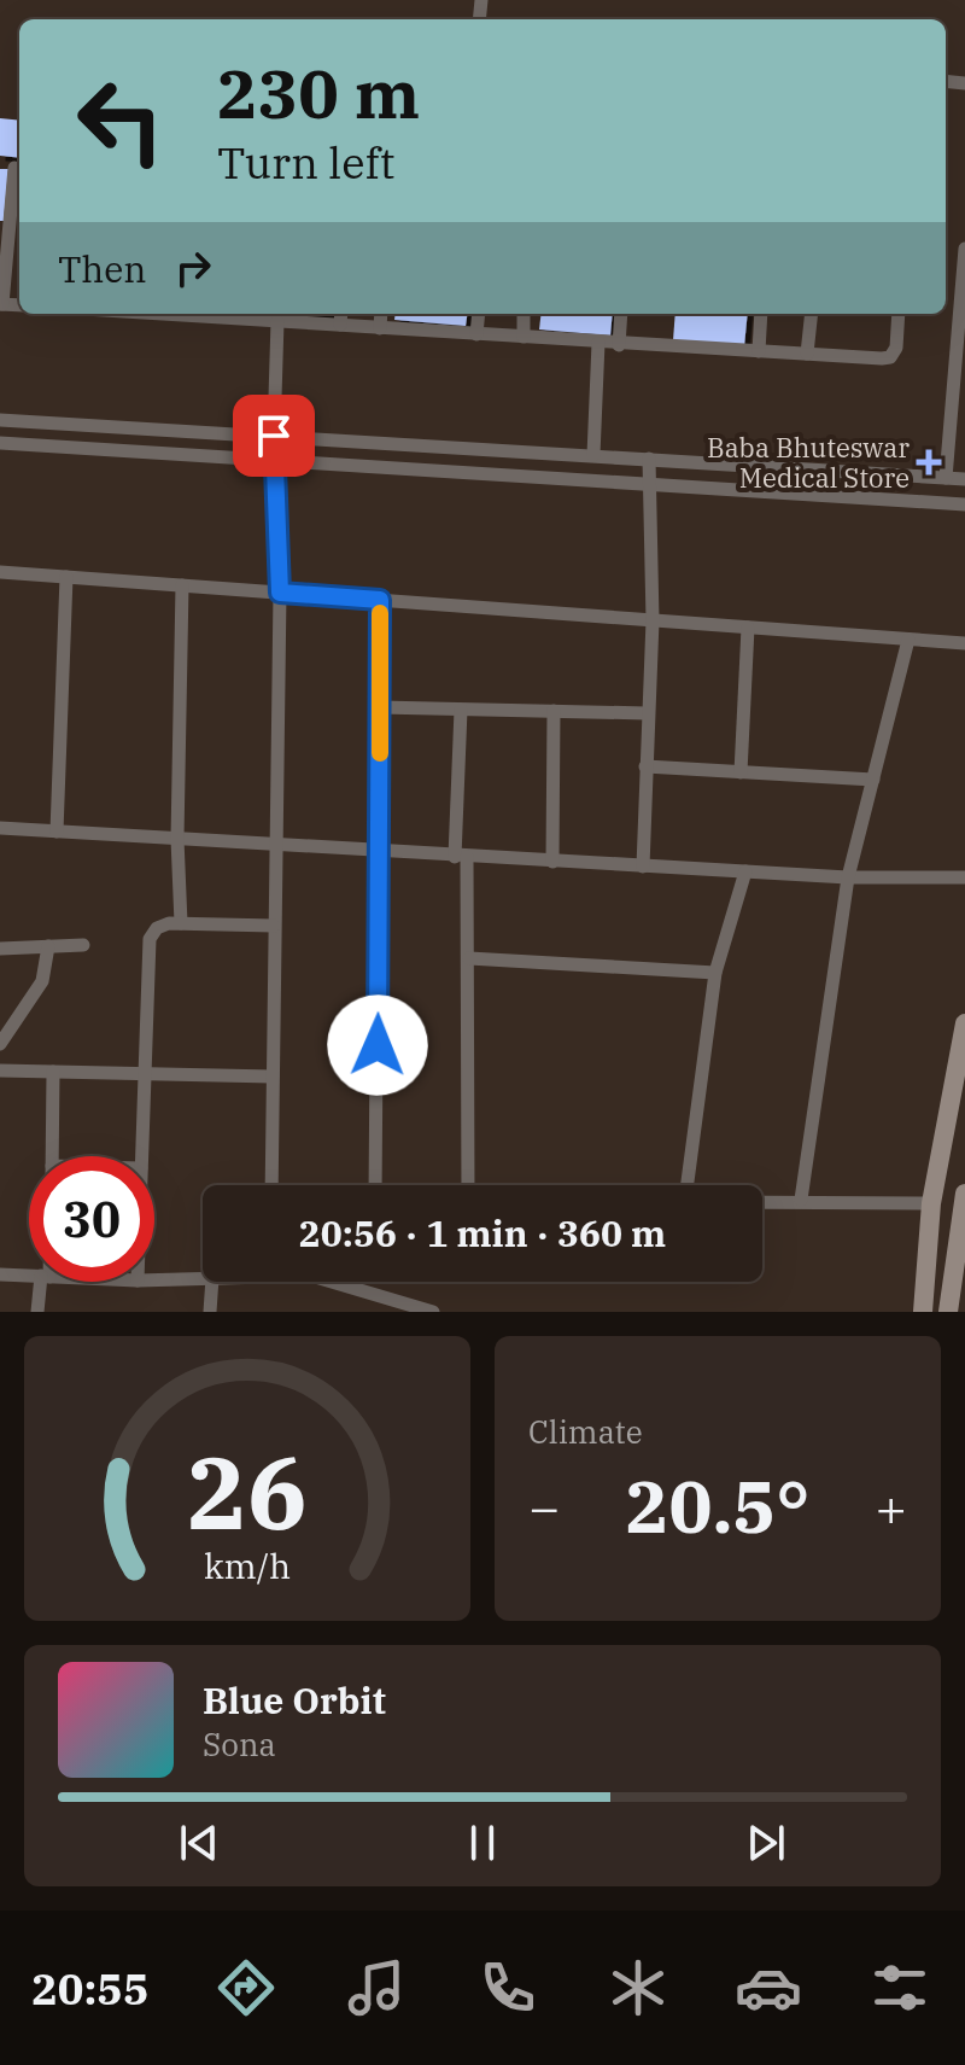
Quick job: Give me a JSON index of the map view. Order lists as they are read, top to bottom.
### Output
{
  "places": {
    "health": ["Baba Bhuteswar Medical Store"]
  },
  "page": {
    "turn": ["230 m", "Turn left"],
    "then": "Then",
    "limit": "30",
    "trip": "20:56 · 1 min · 360 m",
    "tile": "Climate",
    "heat": ["−", "20.5°", "+"],
    "song": ["Blue Orbit", "Sona"],
    "tabs": "20:55",
    "gauge": ["26", "km/h"]
  }
}
